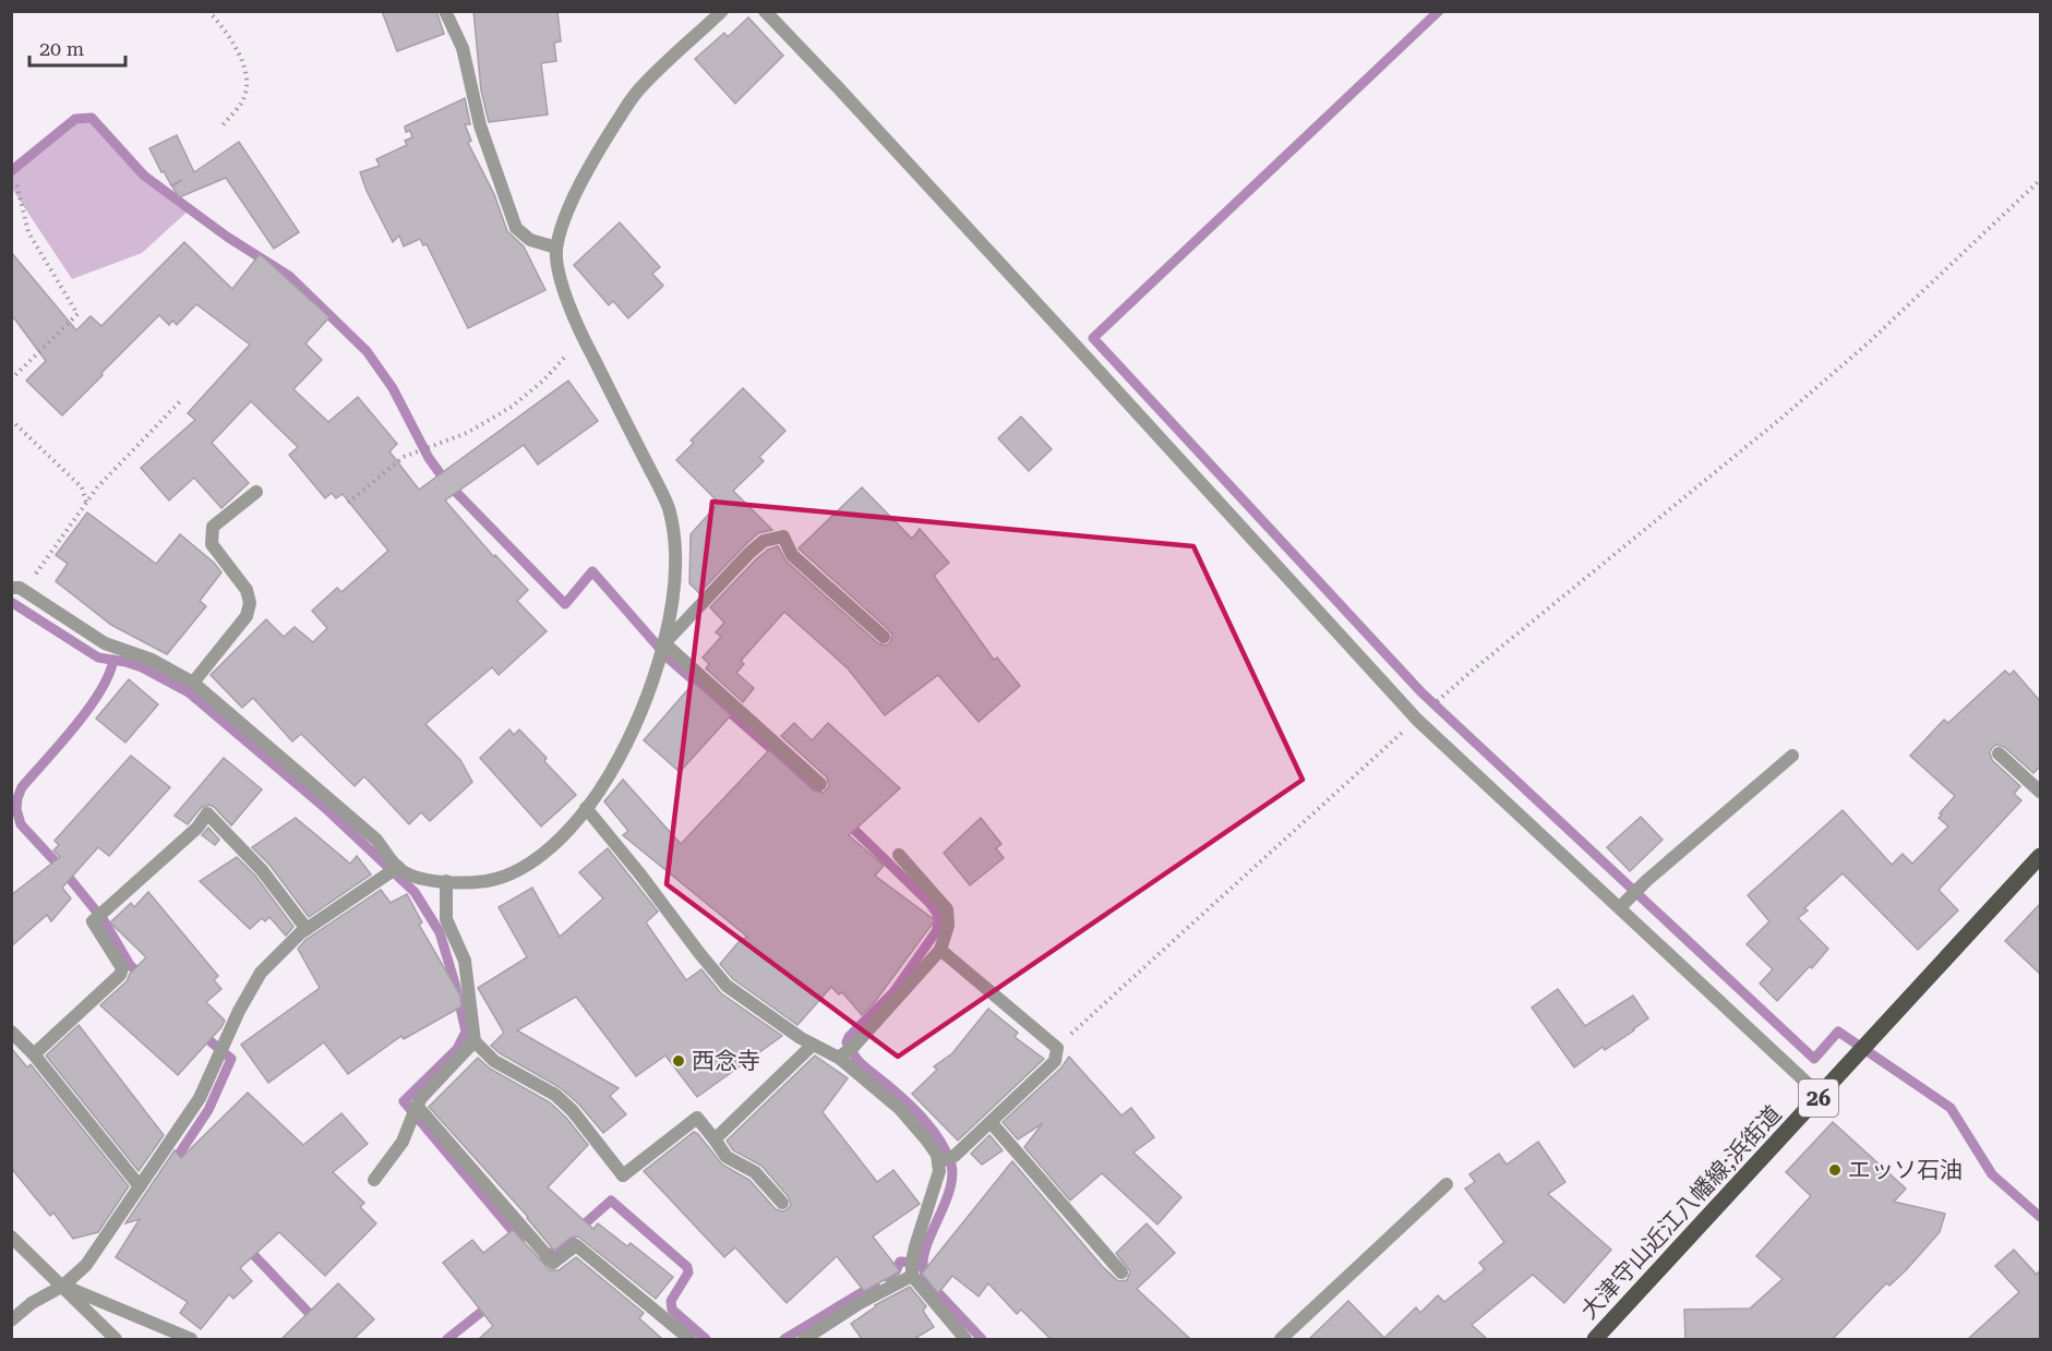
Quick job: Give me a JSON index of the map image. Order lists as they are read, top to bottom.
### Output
{
  "streets": {
    "main road": ["26", "大津守山近江八幡線;浜街道"]
  },
  "places": ["西念寺", "エッソ石油"],
  "scale_bar": "20 m"
}
